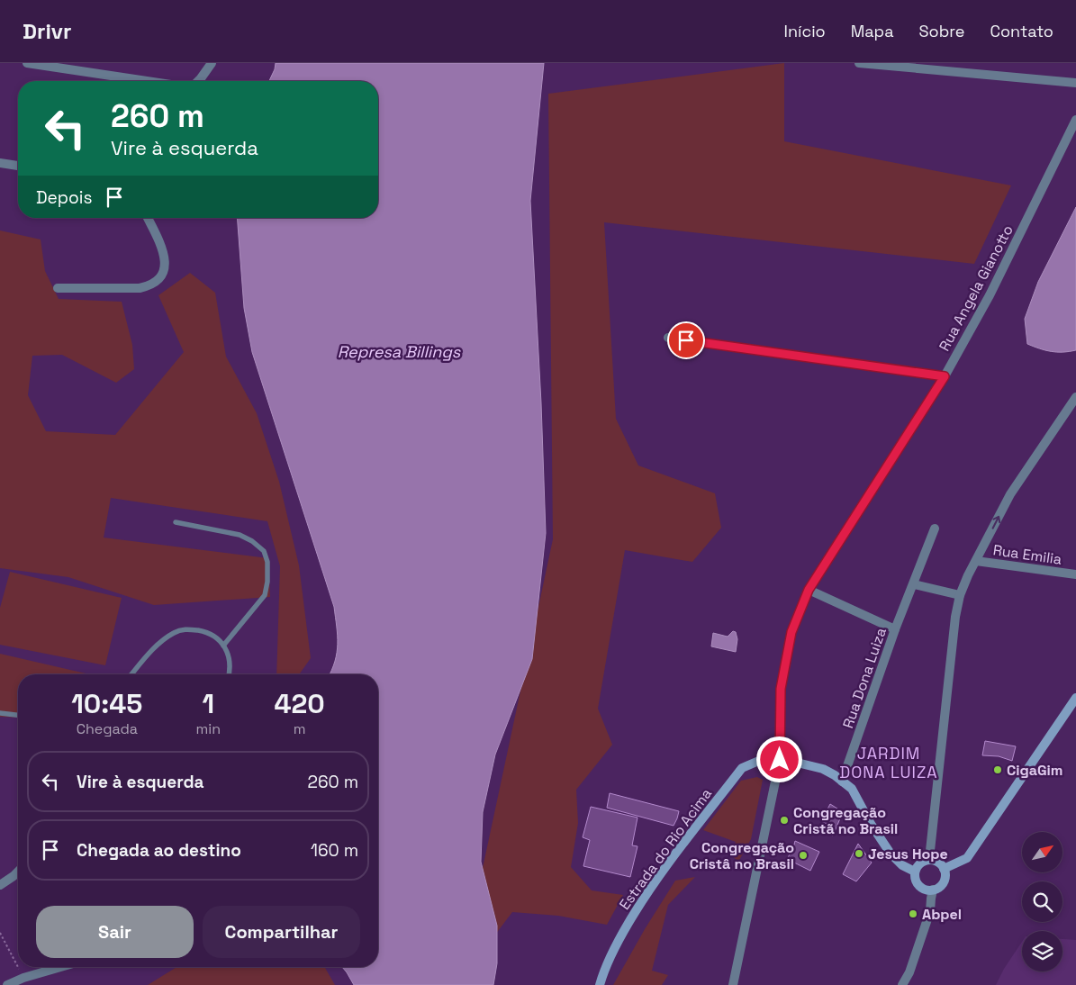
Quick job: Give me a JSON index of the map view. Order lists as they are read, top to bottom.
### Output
{
  "streets": {
    "main road": ["Estrada do Rio Acima"],
    "street": ["Rua Angela Gianotto", "Rua Emilia", "Rua Dona Luiza"]
  },
  "crossings": [
    ["Rua Angela Gianotto", "Estrada do Rio Acima"],
    ["Rua Dona Luiza", "Estrada do Rio Acima"]
  ],
  "districts": ["JARDIM DONA LUIZA"],
  "water": ["Represa Billings"],
  "places": [
    "CigaGim",
    "Congregação Cristã no Brasil",
    "Jesus Hope",
    "Congregação Cristâ no Brasil",
    "Abpel"
  ],
  "north": "top right",
  "page": {
    "header": "Drivr",
    "nav": [
      "Início",
      "Mapa",
      "Sobre",
      "Contato"
    ],
    "turn": ["260 m", "Vire à esquerda"],
    "then": "Depois",
    "eta": [
      "10:45",
      "Chegada",
      "1",
      "min",
      "420",
      "m"
    ],
    "list": [
      {
        "name": "Vire à esquerda",
        "value": "260 m"
      },
      {
        "name": "Chegada ao destino",
        "value": "160 m"
      }
    ],
    "buttons": ["Sair", "Compartilhar"]
  }
}
